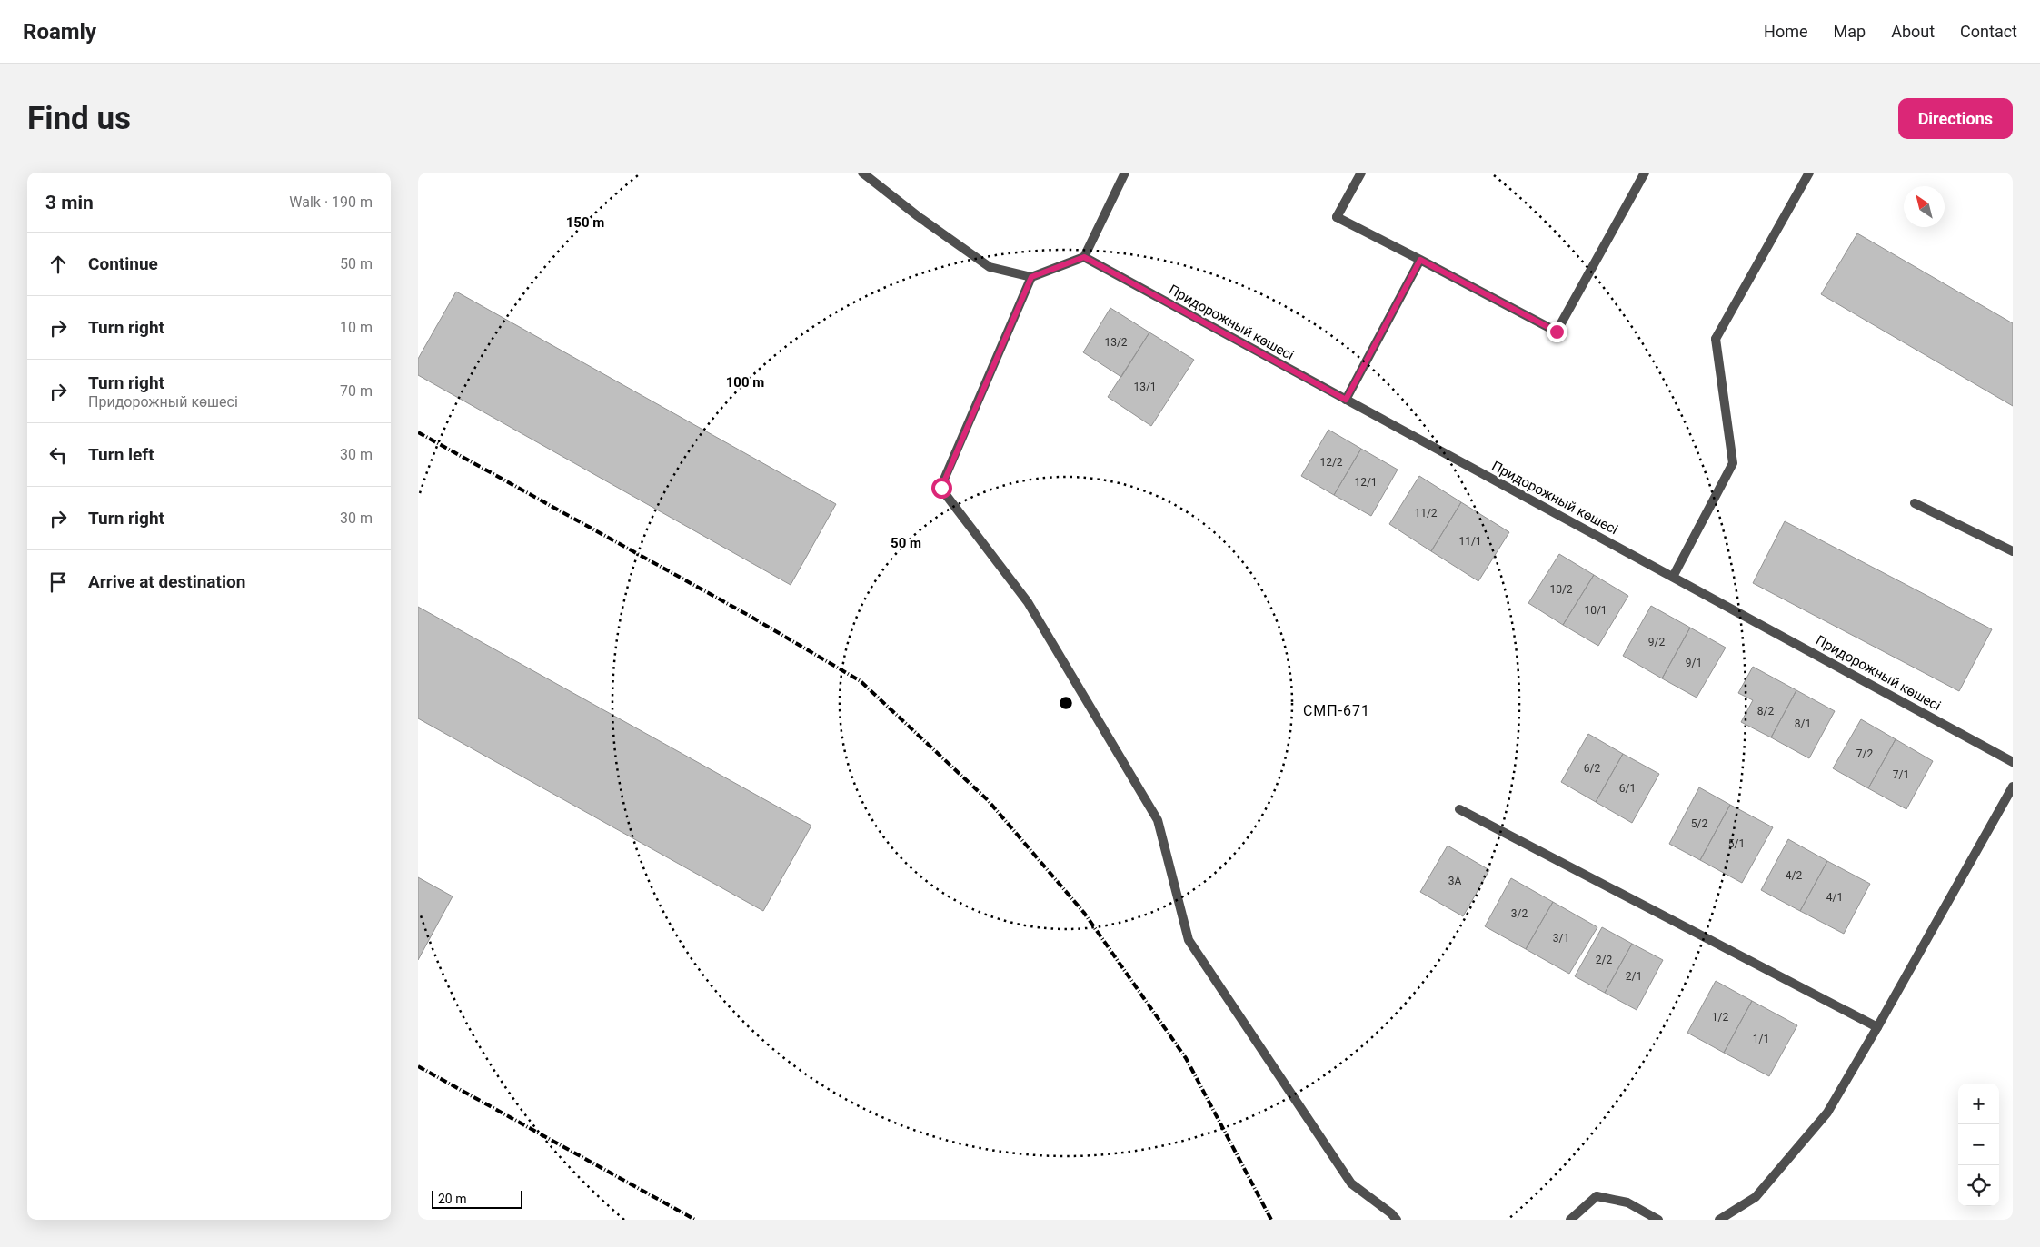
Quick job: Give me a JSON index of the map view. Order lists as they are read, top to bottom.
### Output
{
  "streets": {
    "street": ["Придорожный көшесі"]
  },
  "districts": ["СМП-671"],
  "house_numbers": [
    "13/2",
    "13/1",
    "12/2",
    "12/1",
    "11/2",
    "11/1",
    "10/2",
    "10/1",
    "9/2",
    "9/1",
    "8/2",
    "8/1",
    "7/2",
    "6/2",
    "7/1",
    "6/1",
    "5/2",
    "5/1",
    "4/2",
    "3А",
    "4/1",
    "3/2",
    "3/1",
    "2/2",
    "2/1",
    "1/2",
    "1/1"
  ],
  "scale_bar": "20 m",
  "north": "top left",
  "page": {
    "header": "Roamly",
    "nav": [
      "Home",
      "Map",
      "About",
      "Contact"
    ],
    "buttons": "Directions",
    "title": "Find us",
    "heading": ["3 min", "Walk · 190 m"],
    "list": [
      ["Continue", "50 m"],
      ["Turn right", "10 m"],
      ["Turn right", "Придорожный көшесі", "70 m"],
      ["Turn left", "30 m"],
      ["Turn right", "30 m"],
      "Arrive at destination"
    ],
    "map_buttons": ["+", "−"],
    "scale": "20 m"
  },
  "rings": ["150 m", "100 m", "50 m"]
}
